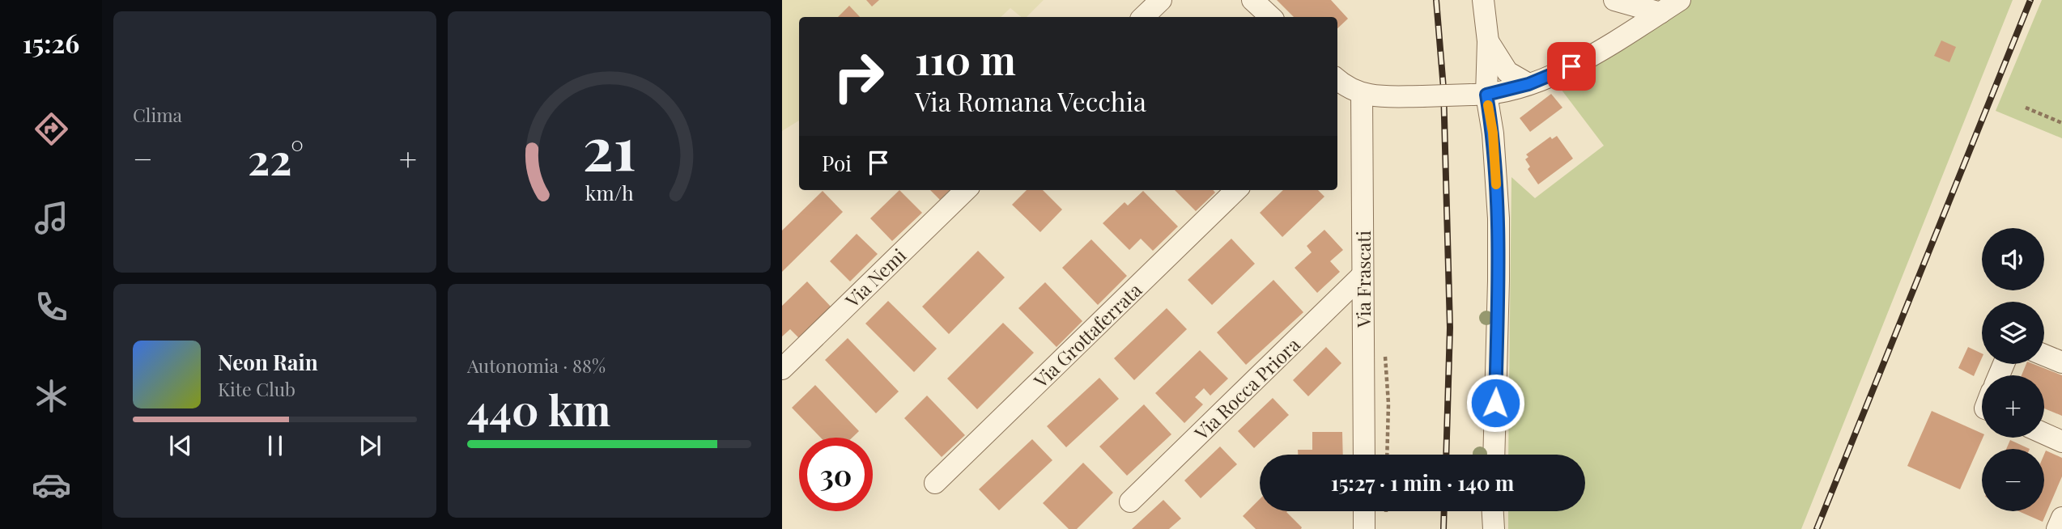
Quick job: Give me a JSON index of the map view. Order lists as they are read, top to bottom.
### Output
{
  "streets": {
    "street": [
      "Via Nemi",
      "Via Frascati",
      "Via Grottaferrata",
      "Via Rocca Priora"
    ]
  },
  "crossings": [
    ["Via Frascati", "Via Rocca Priora"]
  ],
  "page": {
    "tabs": "15:26",
    "tile": [
      "Clima",
      ["Autonomia · 88%", "440 km"]
    ],
    "turn": ["110 m", "Via Romana Vecchia"],
    "heat": ["−", "22°", "+"],
    "then": "Poi",
    "map_buttons": ["+", "−"],
    "song": ["Neon Rain", "Kite Club"],
    "limit": "30",
    "trip": "15:27 · 1 min · 140 m",
    "gauge": ["21", "km/h"]
  }
}
